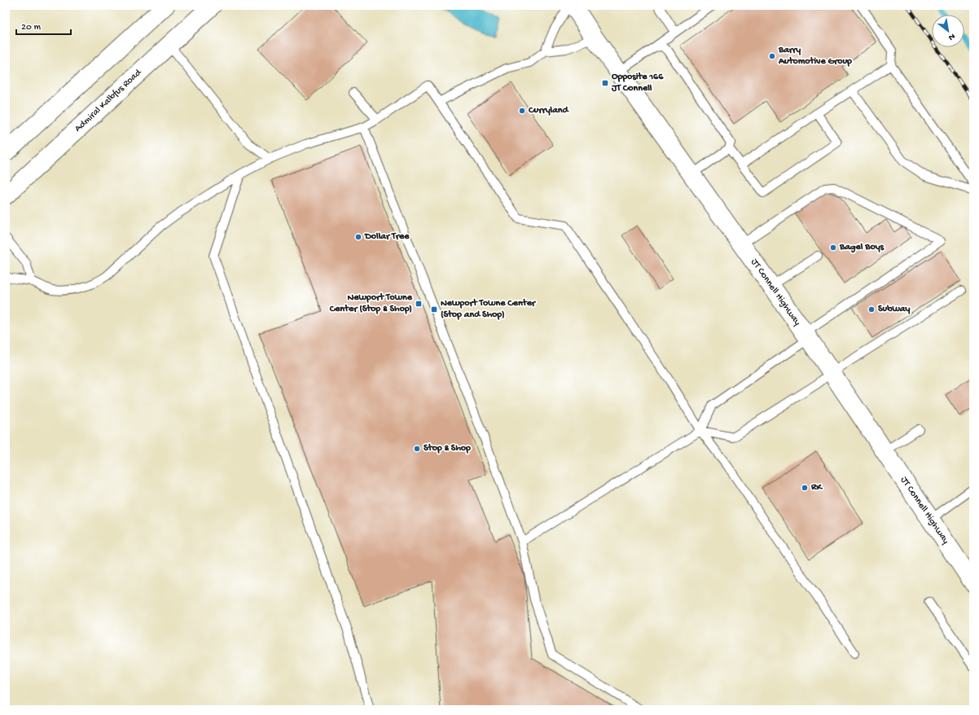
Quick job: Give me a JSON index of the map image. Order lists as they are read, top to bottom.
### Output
{
  "streets": {
    "highway": ["Admiral Kalbfus Road", "JT Connell Highway"]
  },
  "places": {
    "other": [
      "Barry Automotive Group",
      "Curryland",
      "Dollar Tree",
      "Bagel Boys",
      "Subway",
      "Stop & Shop",
      "RK"
    ],
    "transit": ["Opposite 166 JT Connell", "Newport Towne Center (Stop & Shop)", "Newport Towne Center (Stop and Shop)"]
  },
  "scale_bar": "20 m",
  "north": "bottom right"
}
